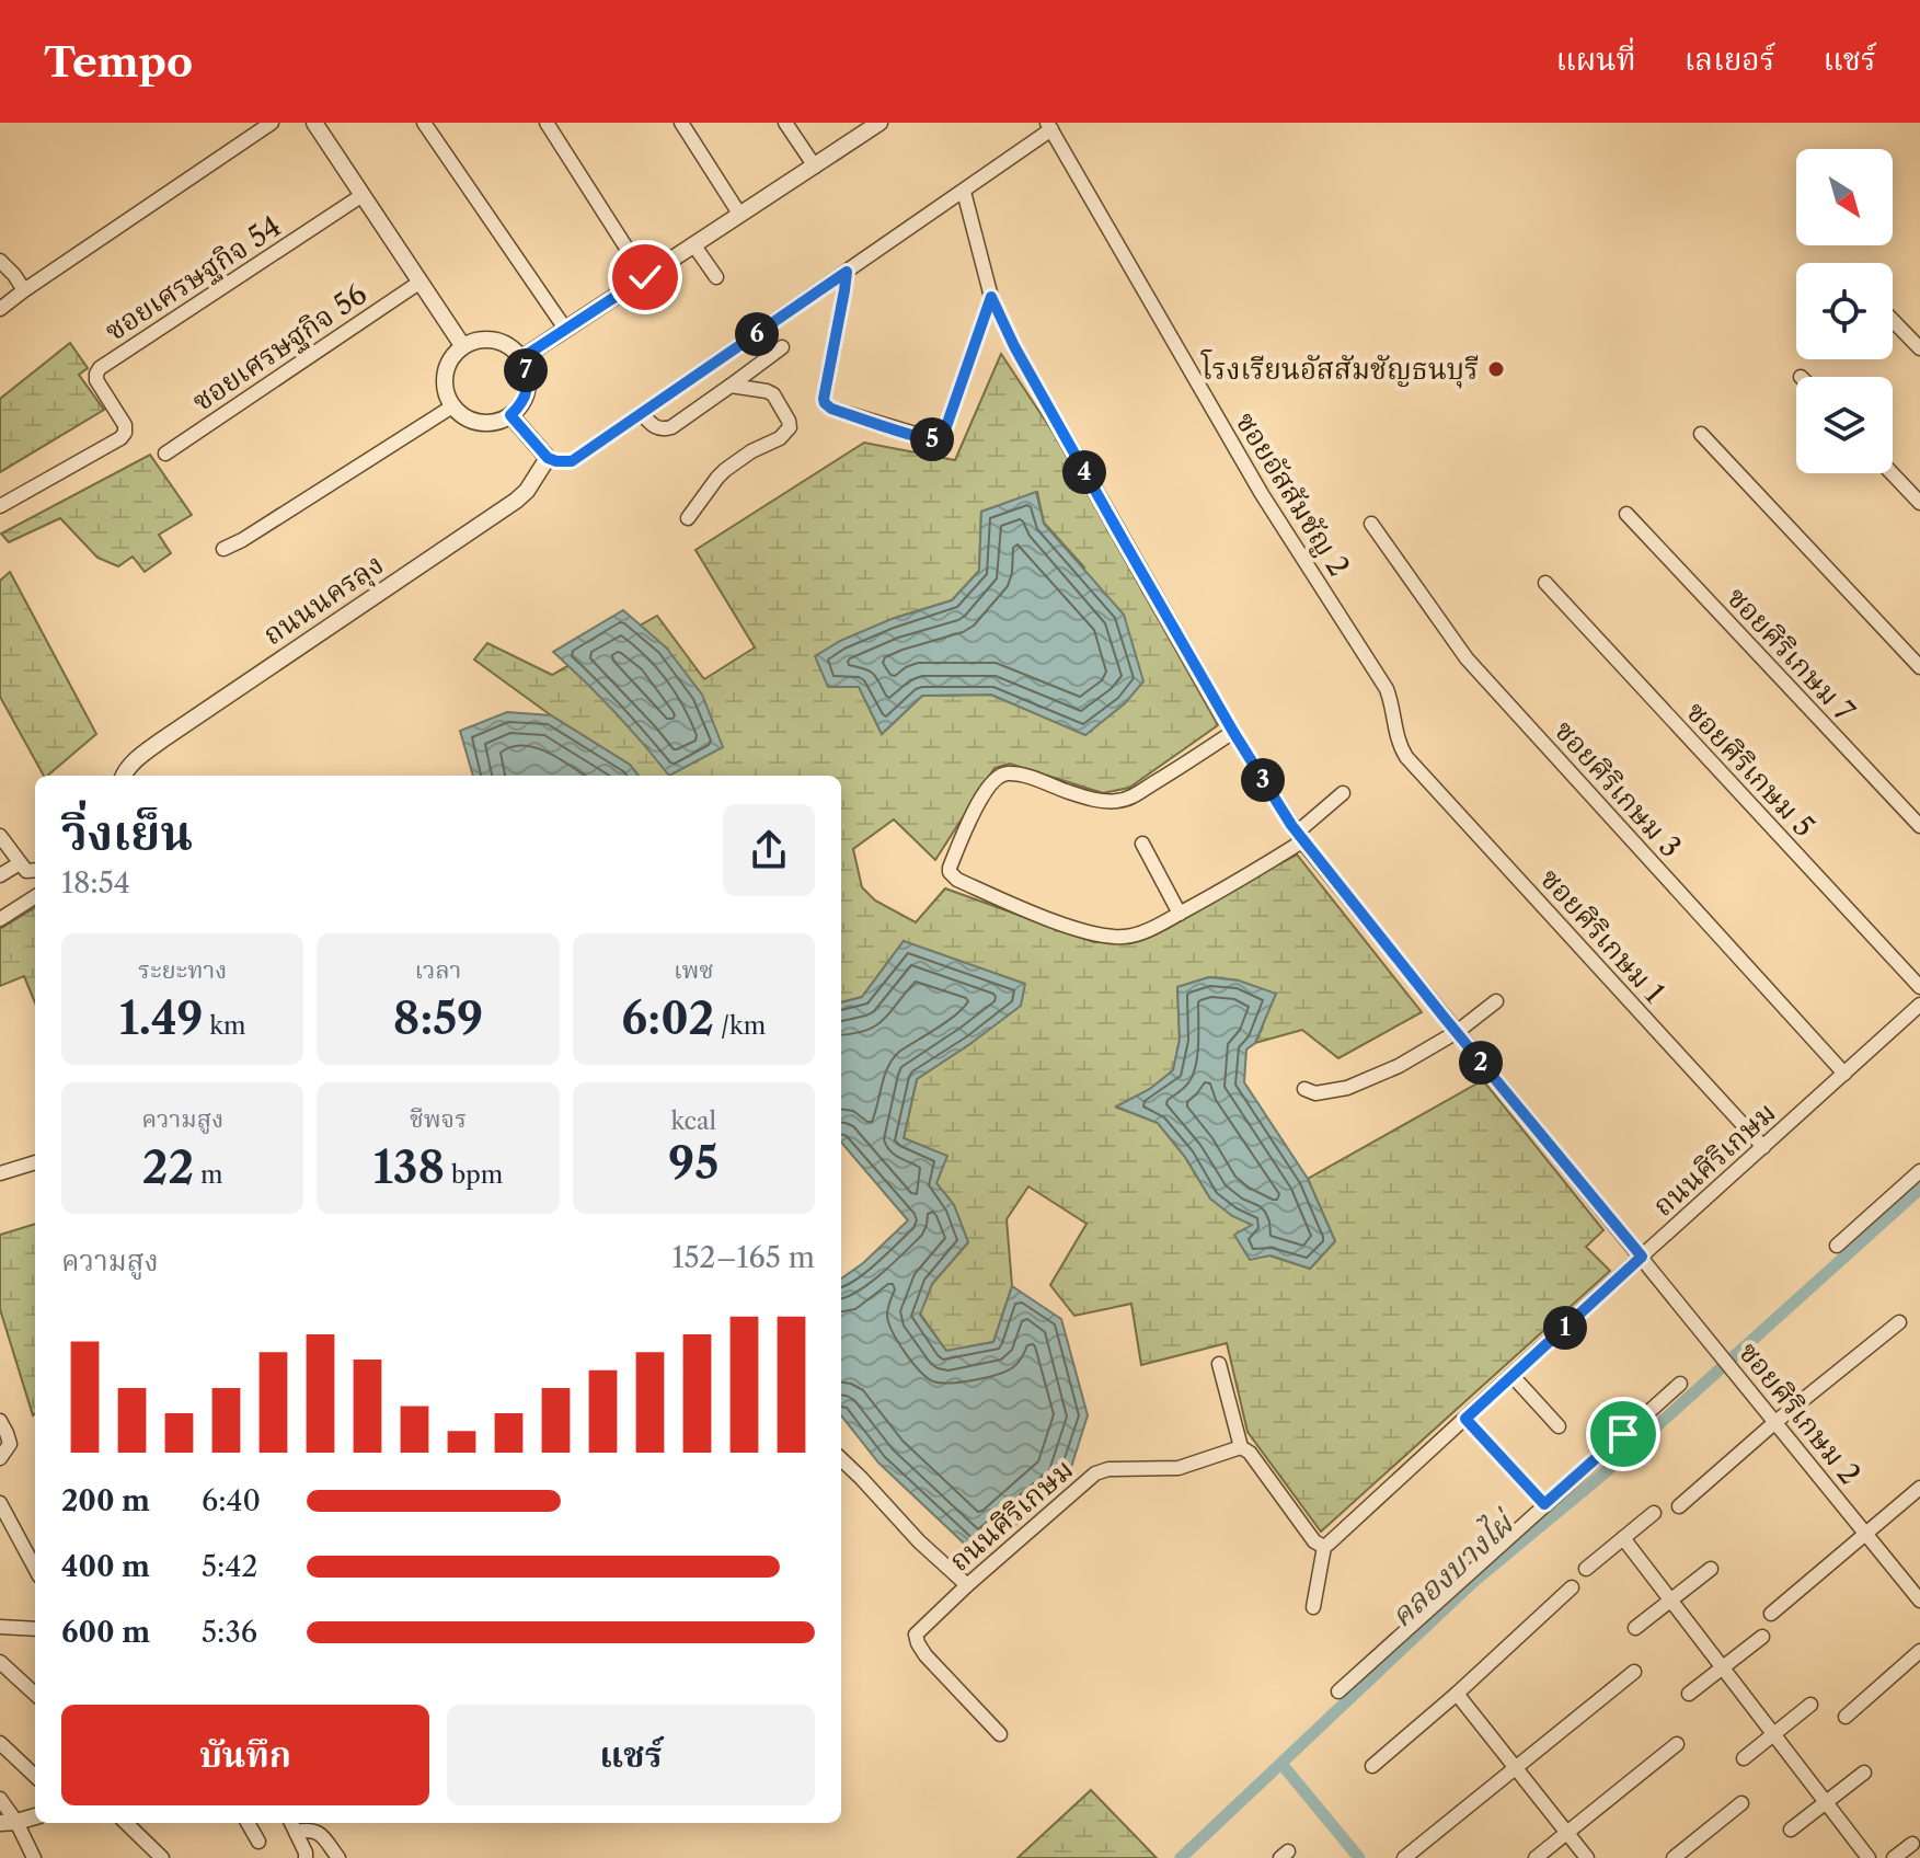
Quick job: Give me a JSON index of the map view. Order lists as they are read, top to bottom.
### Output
{
  "streets": {
    "street": [
      "ซอยเศรษฐกิจ 54",
      "ซอยเศรษฐกิจ 56",
      "ซอยอัสสัมชัญ 2",
      "ถนนนครลุง",
      "ซอยศิริเกษม 7",
      "ซอยศิริเกษม 5",
      "ซอยศิริเกษม 3",
      "ซอยศิริเกษม 1",
      "ถนนศิริเกษม",
      "ซอยศิริเกษม 2"
    ]
  },
  "crossings": [
    ["ซอยอัสสัมชัญ 2", "ซอยศิริเกษม 1"],
    ["ซอยศิริเกษม 3", "ถนนศิริเกษม"],
    ["ซอยศิริเกษม 1", "ถนนศิริเกษม"],
    ["ถนนศิริเกษม", "ซอยศิริเกษม 2"]
  ],
  "water": ["คลองบางไผ่"],
  "places": ["โรงเรียนอัสสัมชัญธนบุรี"],
  "north": "bottom right",
  "page": {
    "header": "Tempo",
    "nav": ["แผนที่", "เลเยอร์", "แชร์"],
    "pins": [
      "6",
      "7",
      "5",
      "4",
      "3",
      "2",
      "1"
    ],
    "heading": ["วิ่งเย็น", "18:54"],
    "stats": [
      ["ระยะทาง", "1.49 km"],
      ["เวลา", "8:59"],
      ["เพซ", "6:02 /km"],
      ["ความสูง", "22 m"],
      ["ชีพจร", "138 bpm"],
      ["kcal", "95"]
    ],
    "chart": ["ความสูง", "152–165 m"],
    "list": [
      {
        "name": "200 m",
        "note": "6:40"
      },
      {
        "name": "400 m",
        "note": "5:42"
      },
      {
        "name": "600 m",
        "note": "5:36"
      }
    ],
    "buttons": ["บันทึก", "แชร์"]
  }
}
